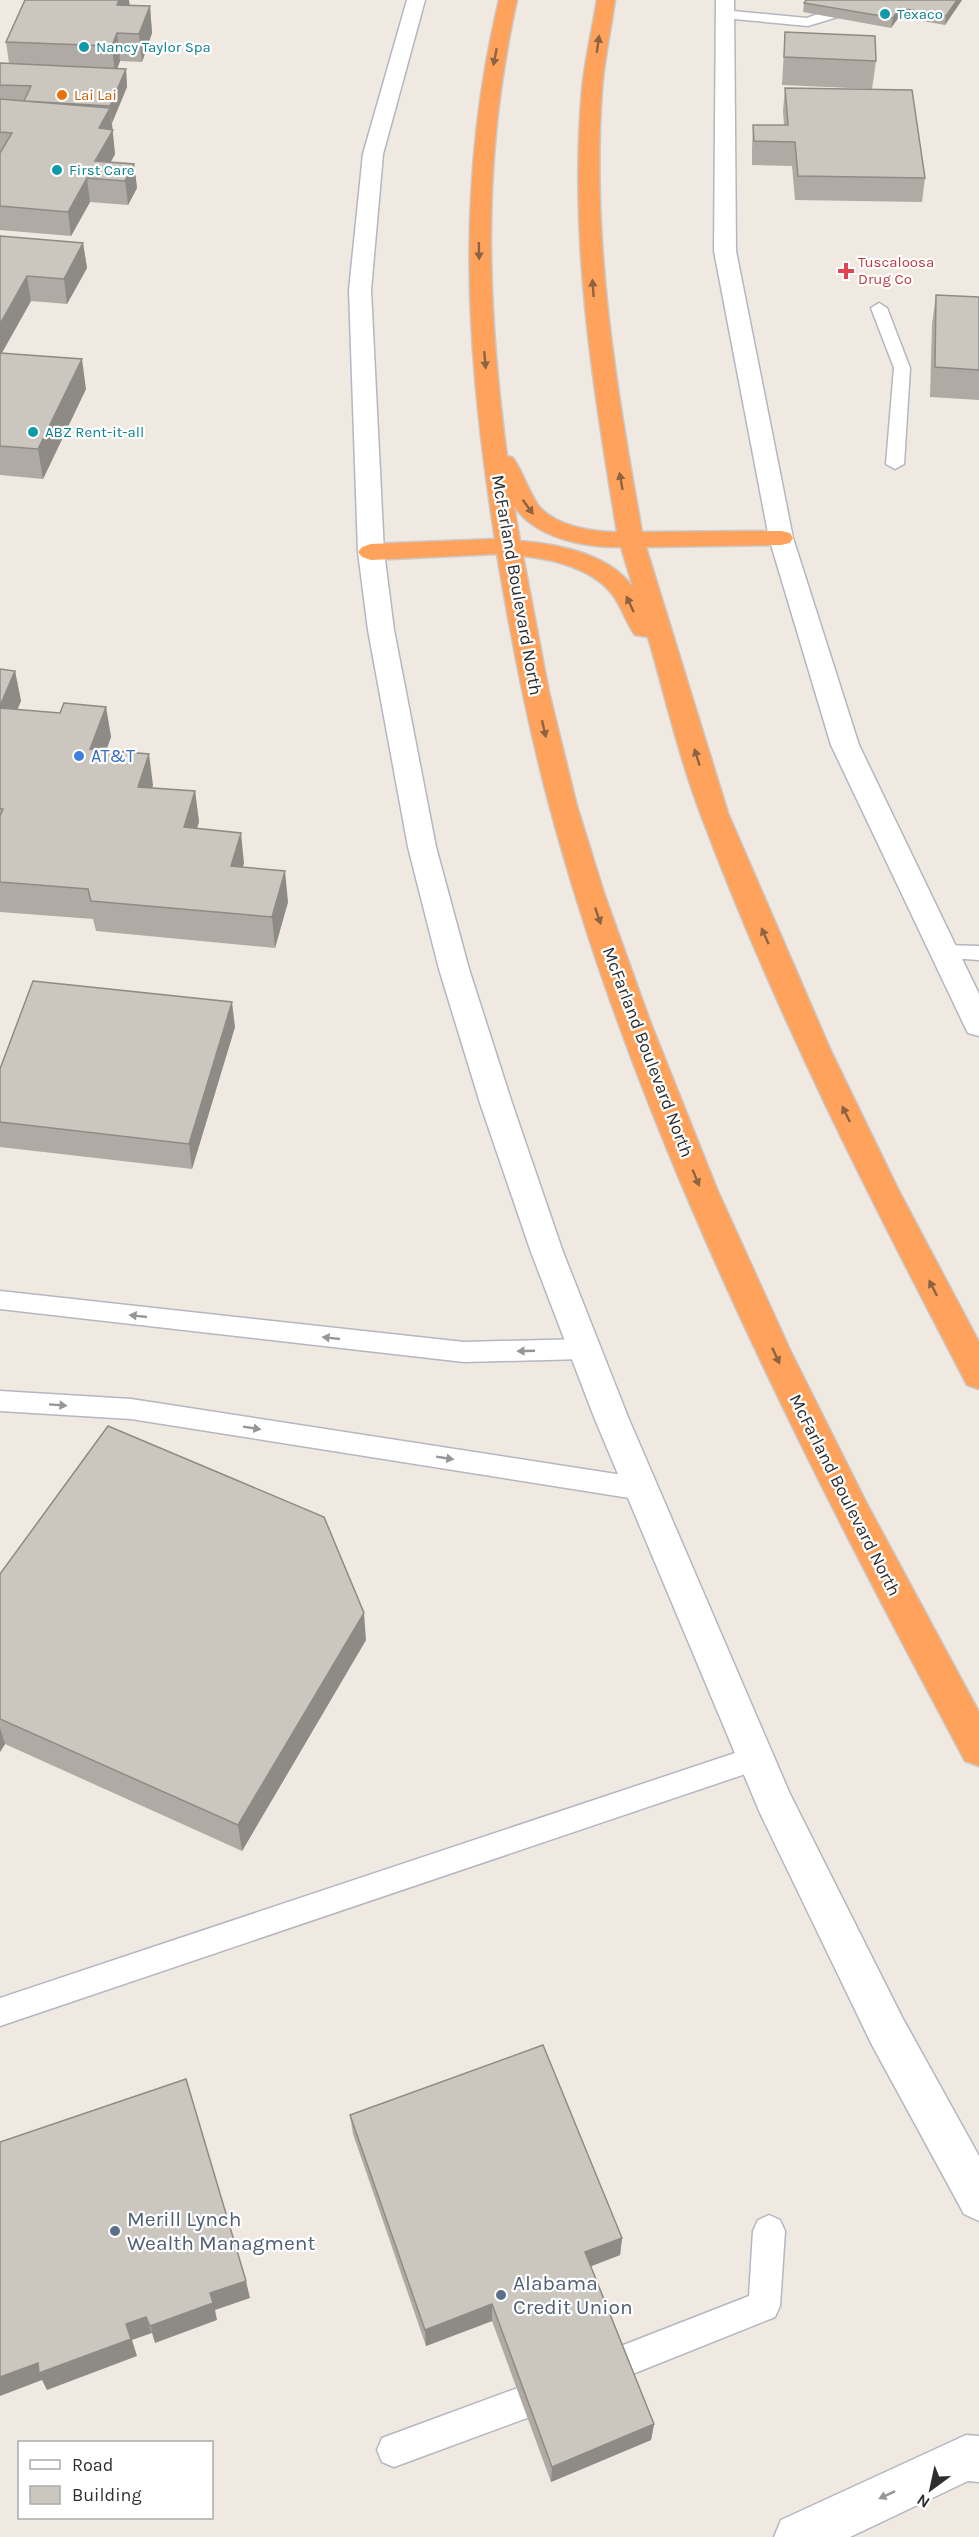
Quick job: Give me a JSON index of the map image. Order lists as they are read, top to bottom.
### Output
{
  "streets": {
    "highway": ["McFarland Boulevard North"]
  },
  "places": {
    "other": [
      "Texaco",
      "Nancy Taylor Spa",
      "Lai Lai",
      "First Care",
      "ABZ Rent-it-all",
      "AT&T",
      "Merill Lynch Wealth Managment",
      "Alabama Credit Union"
    ],
    "health": ["Tuscaloosa Drug Co"]
  },
  "legend": ["Road", "Building"],
  "north": "bottom left"
}
